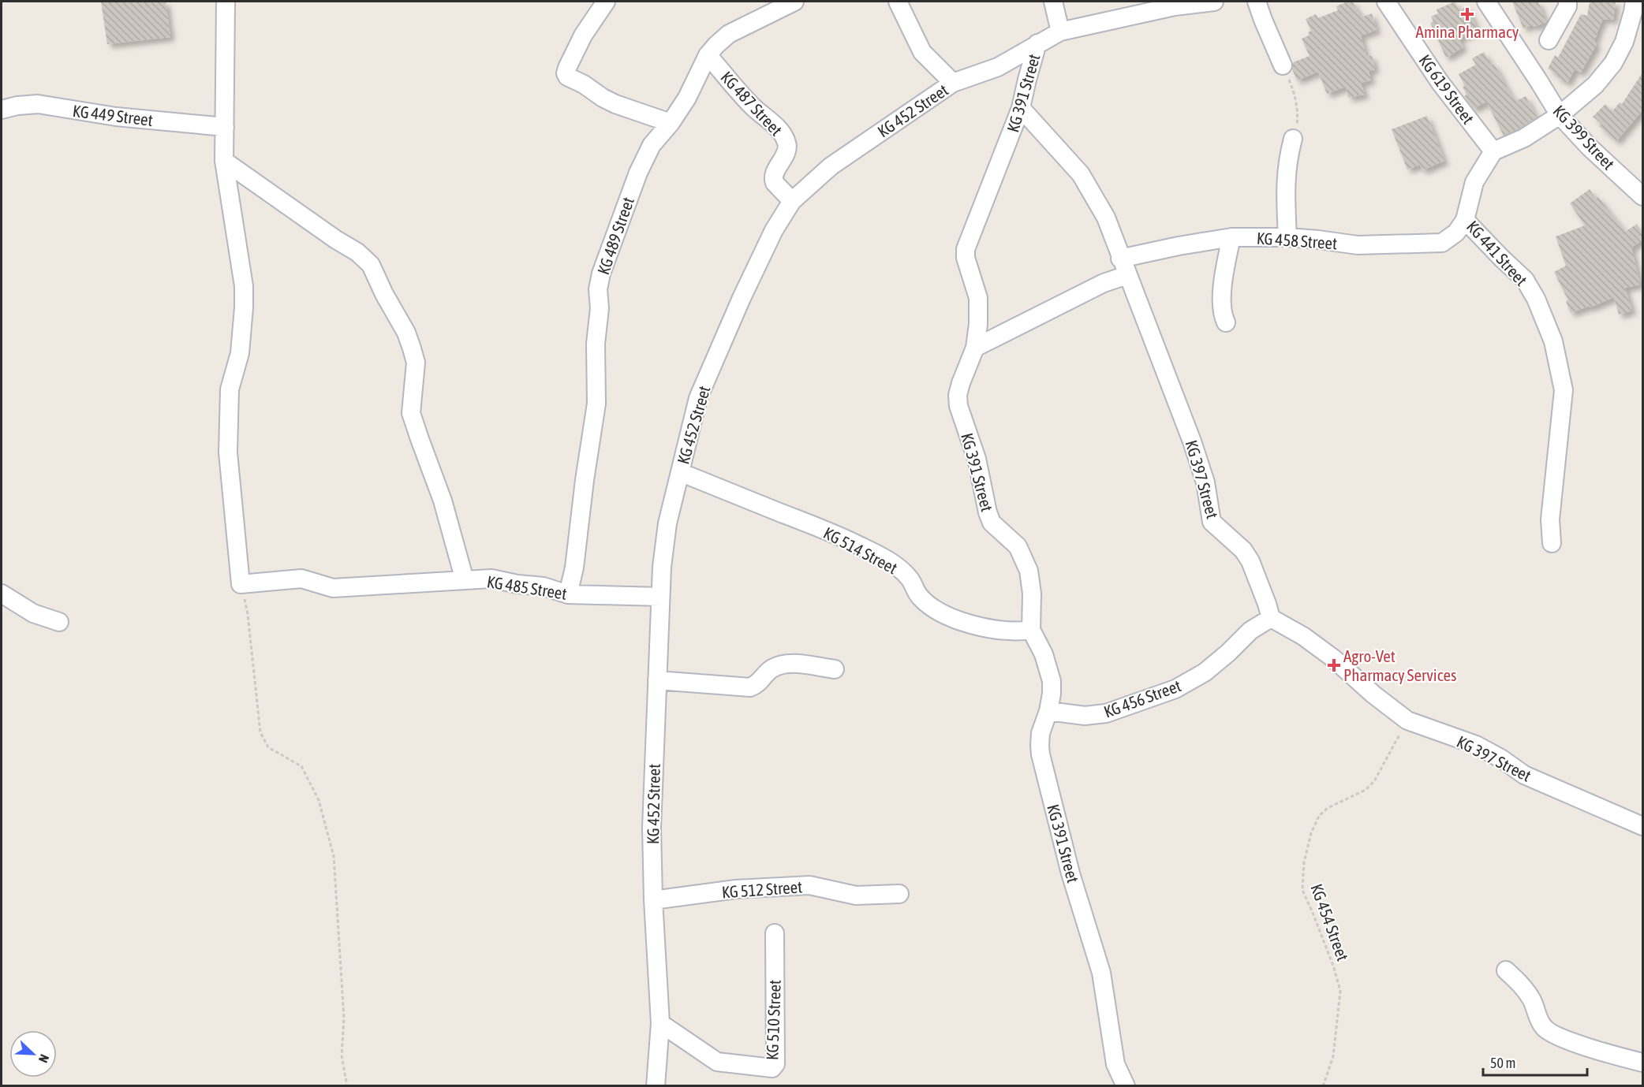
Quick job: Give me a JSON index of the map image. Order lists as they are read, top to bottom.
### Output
{
  "streets": {
    "street": [
      "KG 619 Street",
      "KG 391 Street",
      "KG 487 Street",
      "KG 452 Street",
      "KG 449 Street",
      "KG 399 Street",
      "KG 489 Street",
      "KG 458 Street",
      "KG 441 Street",
      "KG 397 Street",
      "KG 514 Street",
      "KG 485 Street",
      "KG 456 Street",
      "KG 512 Street",
      "KG 510 Street"
    ],
    "path": ["KG 454 Street"]
  },
  "crossings": [
    ["KG 619 Street", "KG 441 Street"],
    ["KG 391 Street", "KG 452 Street"],
    ["KG 391 Street", "KG 397 Street"],
    ["KG 391 Street", "KG 514 Street"],
    ["KG 391 Street", "KG 456 Street"],
    ["KG 487 Street", "KG 452 Street"],
    ["KG 487 Street", "KG 489 Street"],
    ["KG 452 Street", "KG 514 Street"],
    ["KG 452 Street", "KG 485 Street"],
    ["KG 452 Street", "KG 512 Street"],
    ["KG 452 Street", "KG 510 Street"],
    ["KG 489 Street", "KG 485 Street"],
    ["KG 458 Street", "KG 441 Street"],
    ["KG 458 Street", "KG 397 Street"],
    ["KG 397 Street", "KG 456 Street"],
    ["KG 397 Street", "KG 454 Street"]
  ],
  "places": {
    "health": ["Amina Pharmacy", "Agro-Vet Pharmacy Services"]
  },
  "scale_bar": "50 m",
  "north": "bottom right"
}
